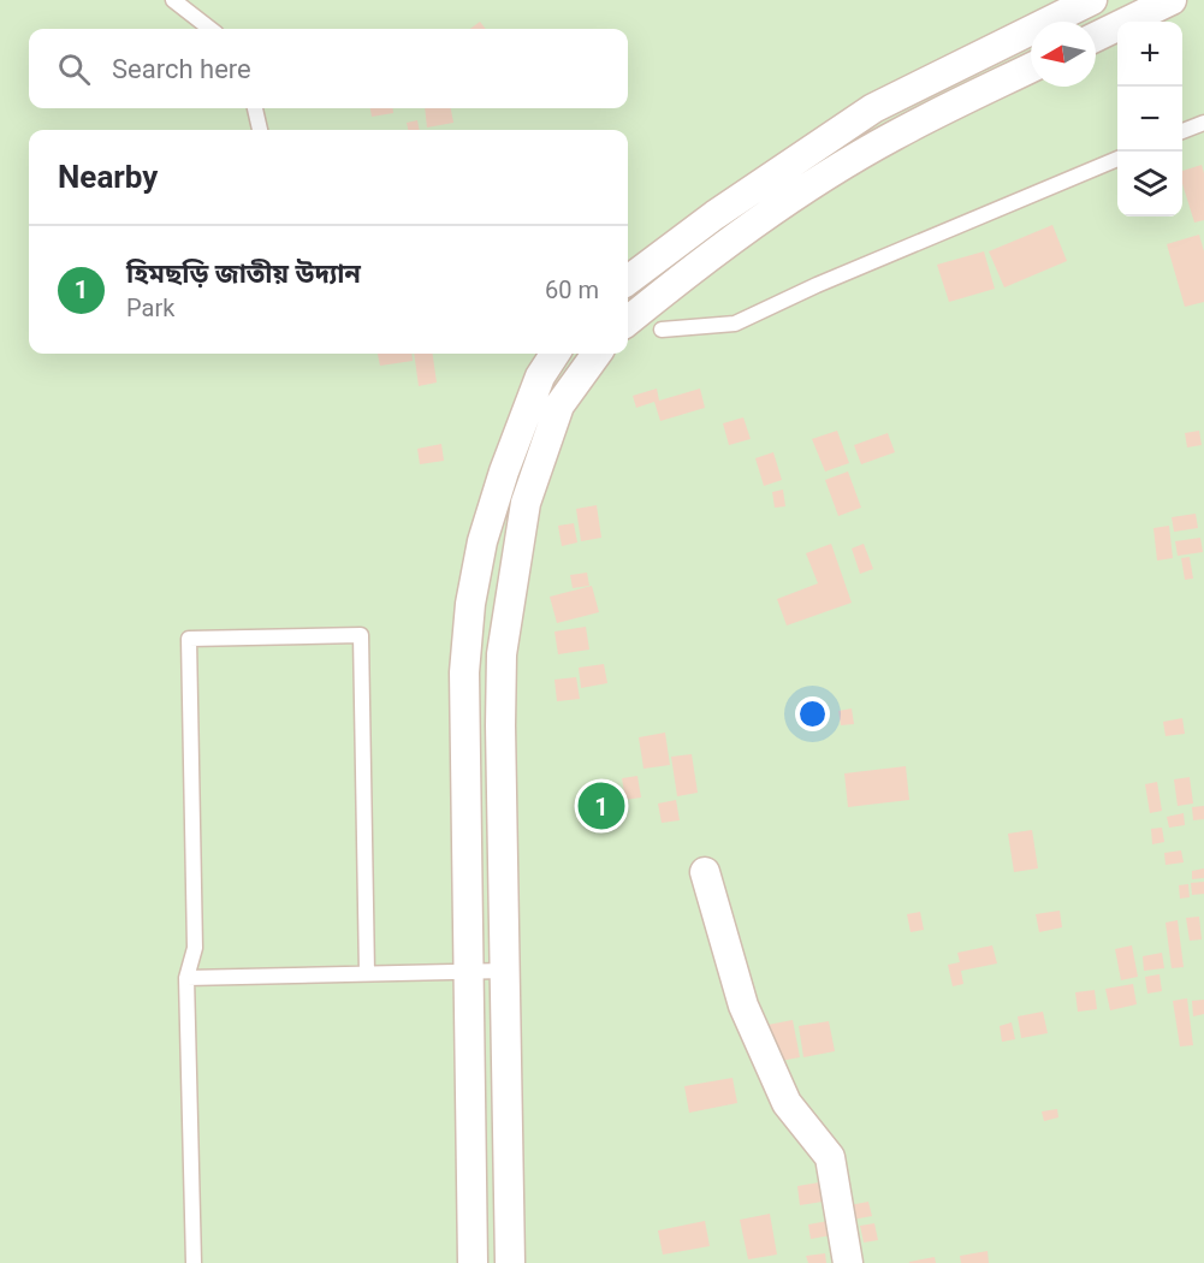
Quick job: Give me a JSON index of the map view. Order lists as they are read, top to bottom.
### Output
{
  "north": "left",
  "page": {
    "map_buttons": ["+", "−"],
    "search": "Search here",
    "heading": "Nearby",
    "list": [
      {
        "mark": "1",
        "name": "হিমছড়ি জাতীয় উদ্যান",
        "note": "Park",
        "value": "60 m"
      }
    ],
    "pins": "1"
  }
}
